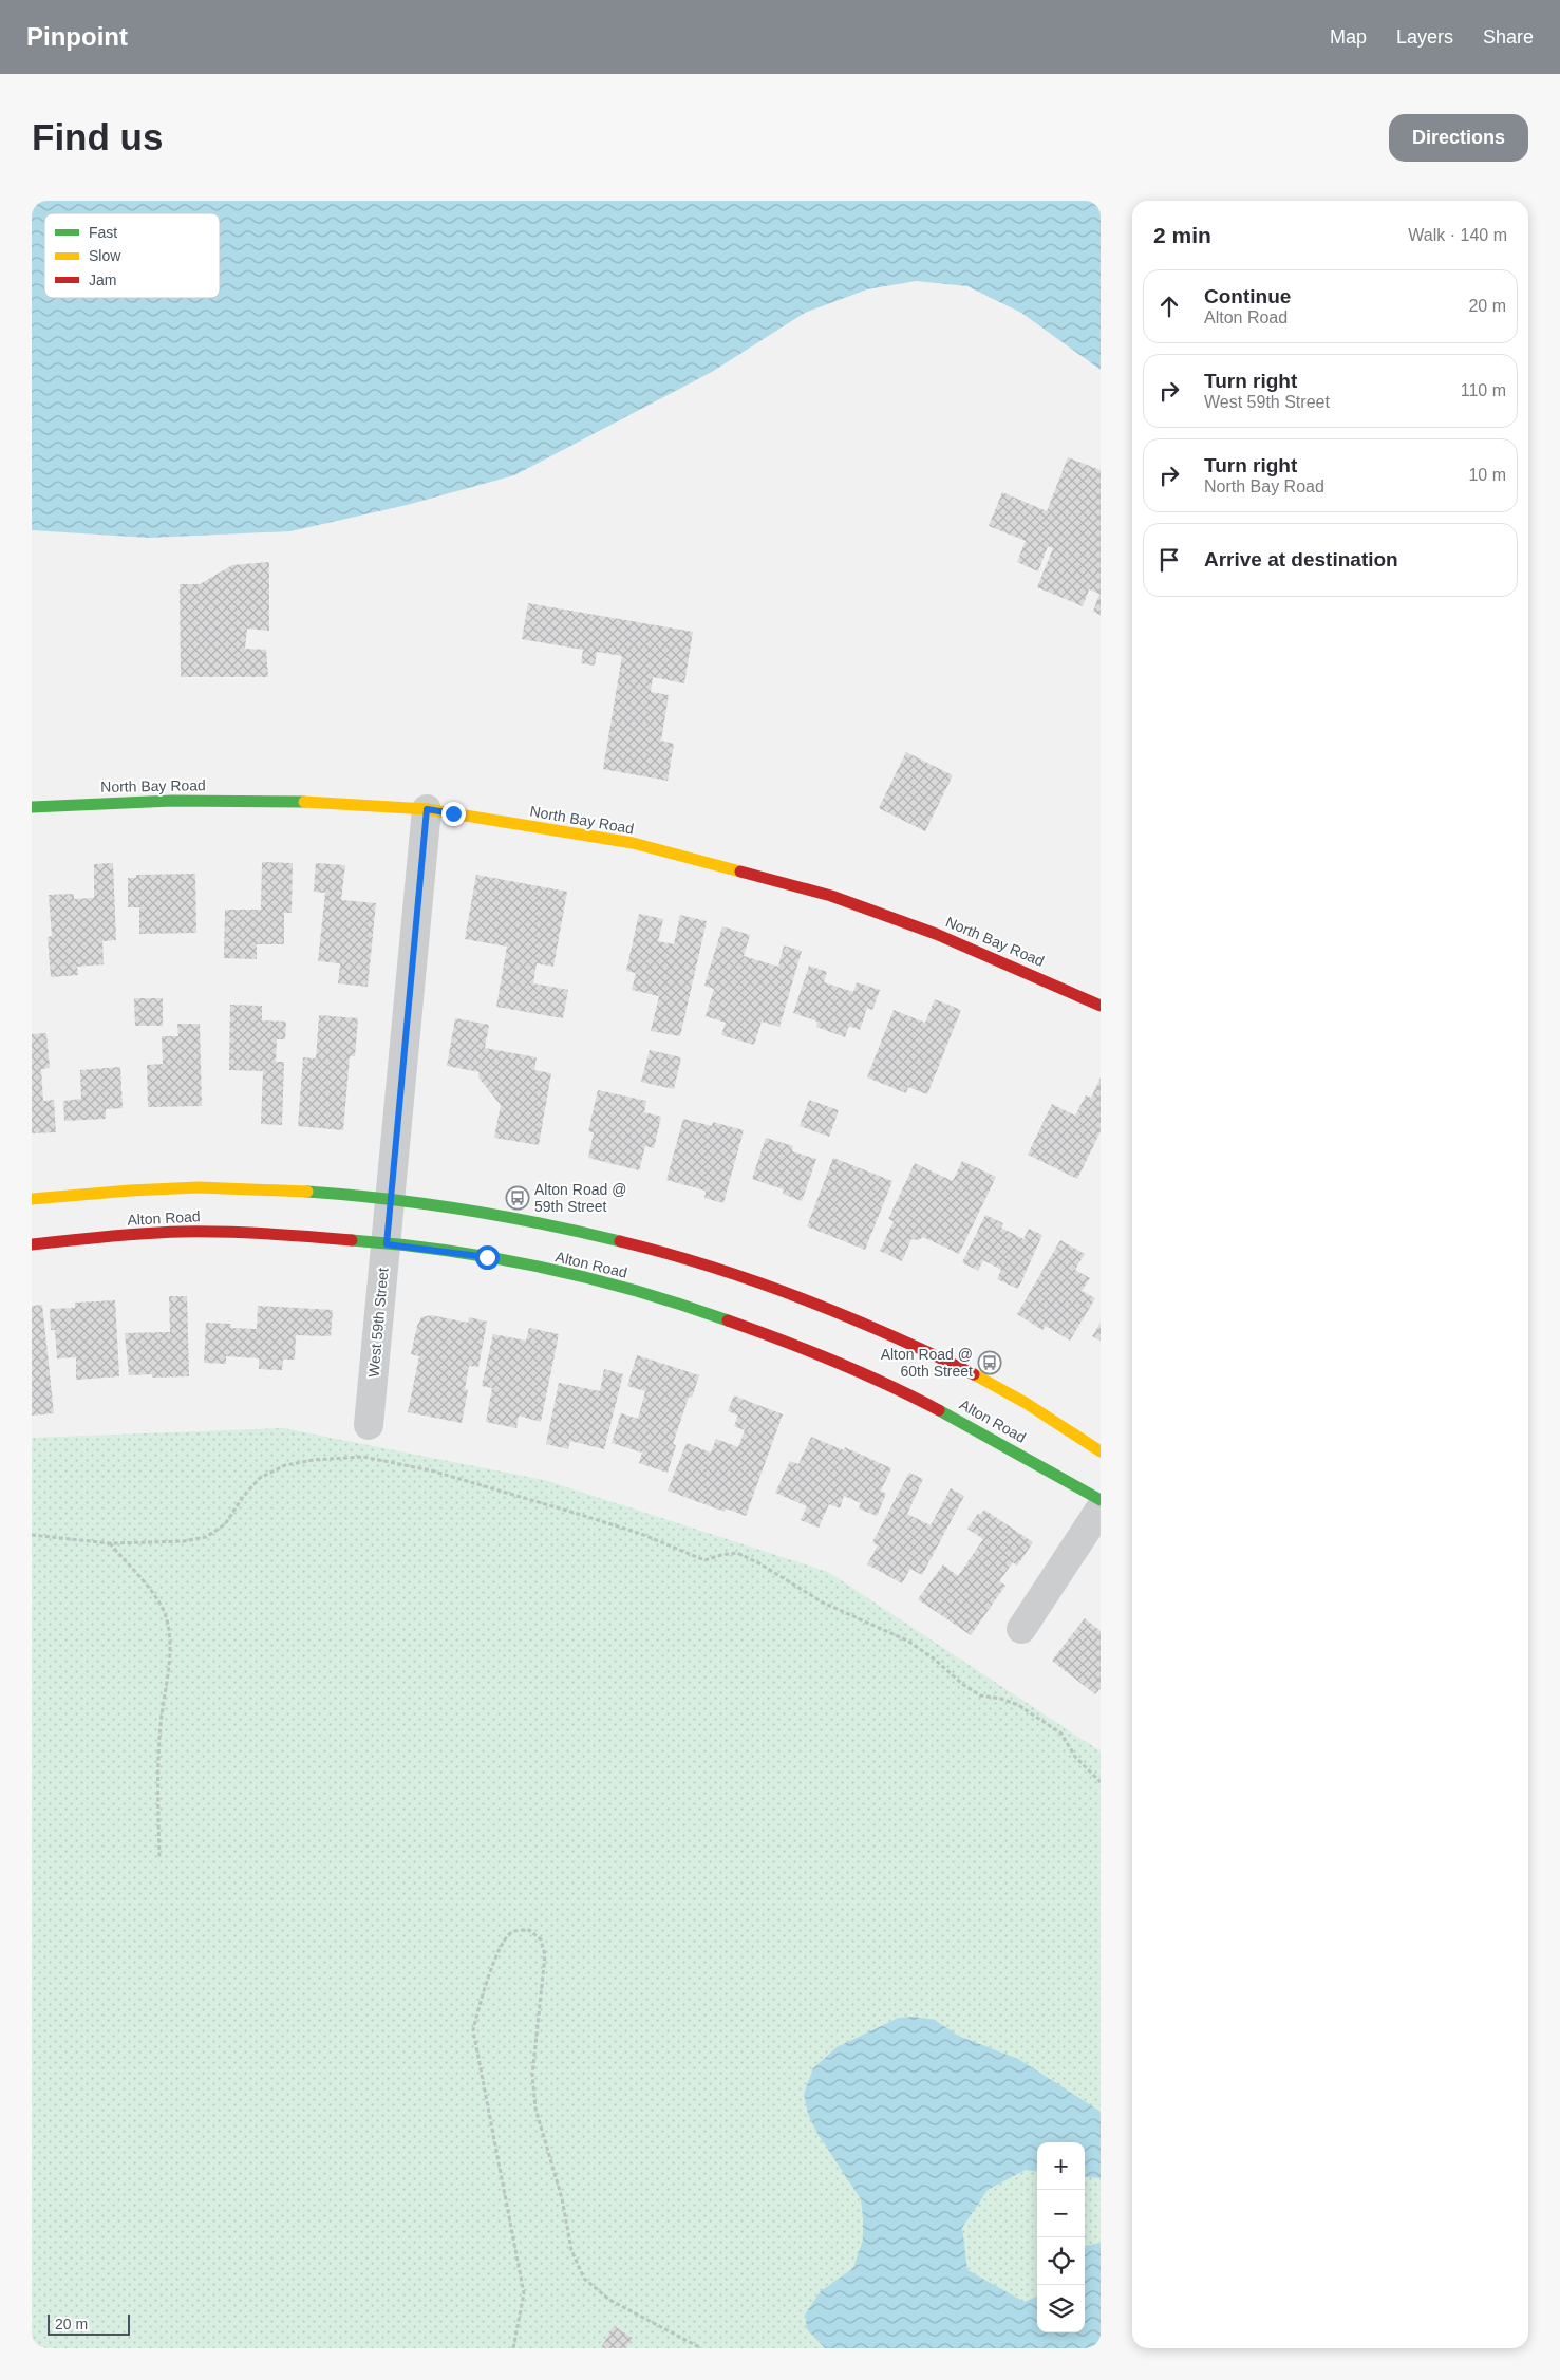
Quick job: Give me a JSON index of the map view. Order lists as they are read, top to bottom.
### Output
{
  "streets": {
    "main road": ["North Bay Road", "Alton Road"],
    "street": ["West 59th Street"]
  },
  "crossings": [
    ["North Bay Road", "West 59th Street"],
    ["Alton Road", "West 59th Street"]
  ],
  "places": {
    "bus stop": ["Alton Road @ 59th Street", "Alton Road @ 60th Street"]
  },
  "legend": ["Fast", "Slow", "Jam"],
  "scale_bar": "20 m",
  "page": {
    "header": "Pinpoint",
    "nav": ["Map", "Layers", "Share"],
    "buttons": "Directions",
    "title": "Find us",
    "heading": ["2 min", "Walk · 140 m"],
    "list": [
      ["Continue", "Alton Road", "20 m"],
      ["Turn right", "West 59th Street", "110 m"],
      ["Turn right", "North Bay Road", "10 m"],
      "Arrive at destination"
    ],
    "map_buttons": ["+", "−"],
    "scale": "20 m"
  }
}
